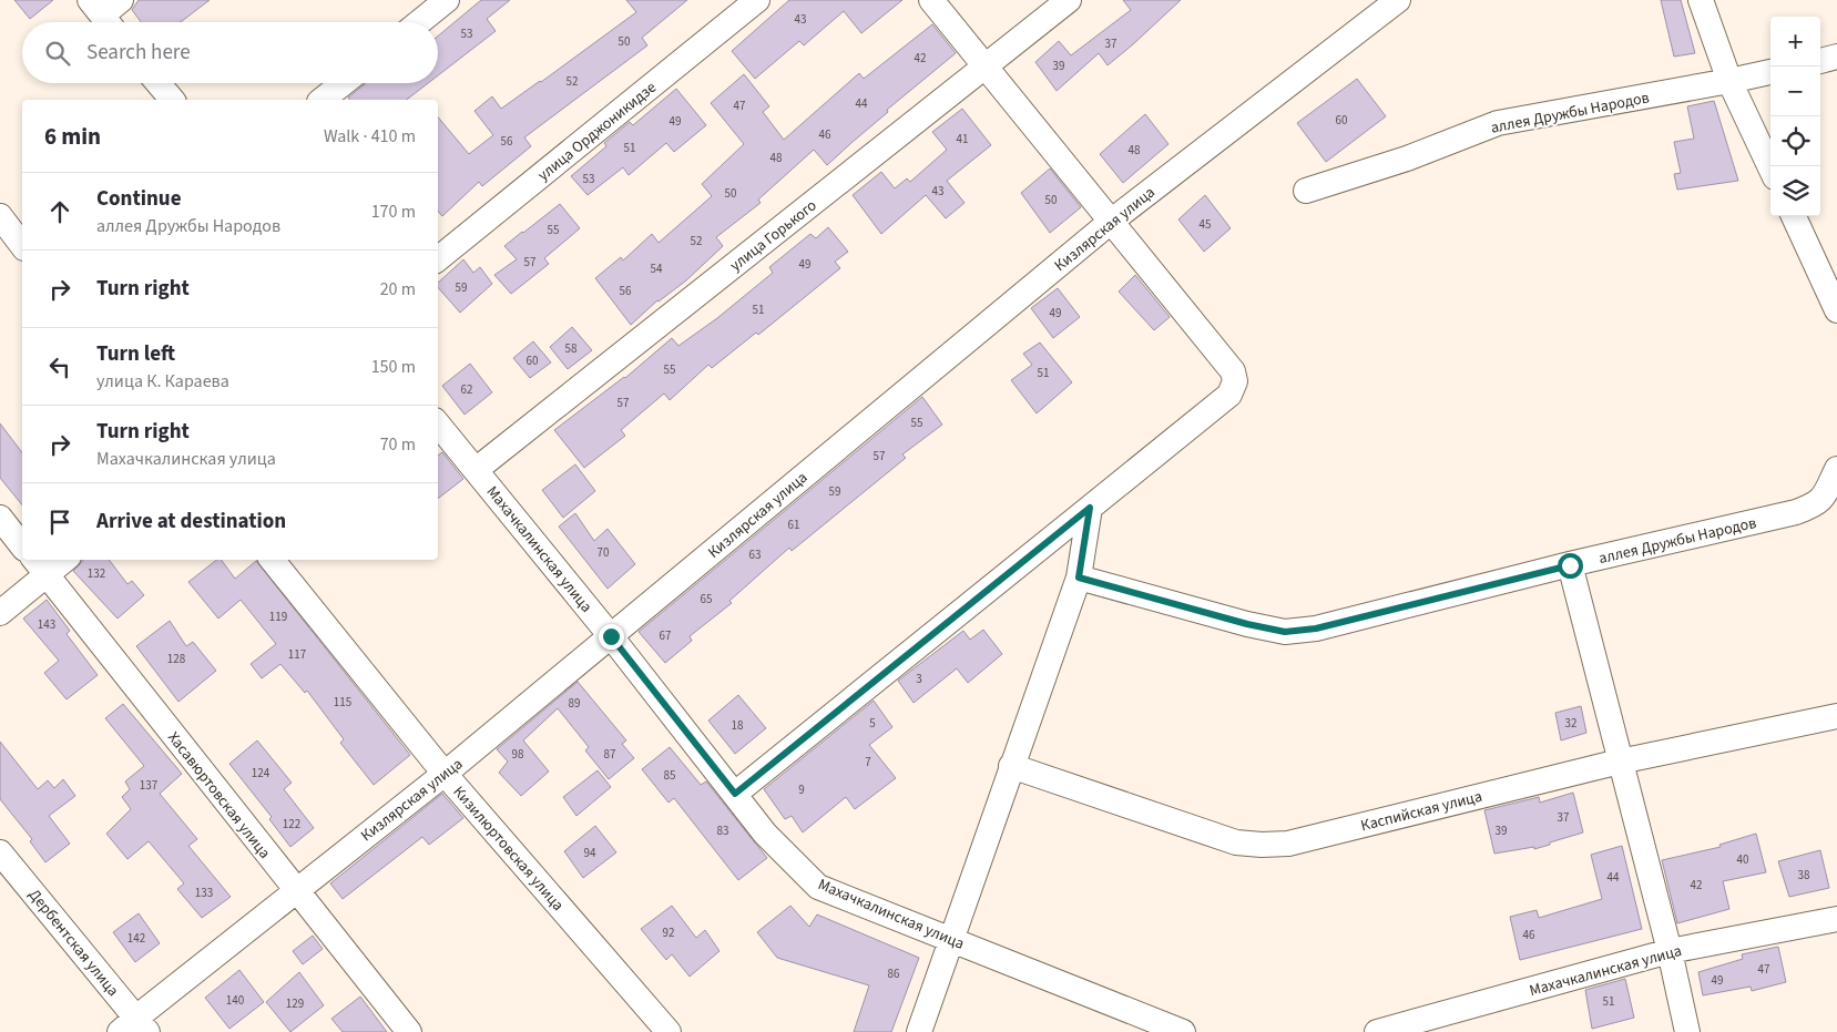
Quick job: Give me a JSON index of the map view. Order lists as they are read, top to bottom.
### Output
{
  "streets": {
    "street": [
      "аллея Дружбы Народов",
      "улица Орджоникидзе",
      "Кизлярская улица",
      "улица Горького",
      "Махачкалинская улица",
      "Хасавюртовская улица",
      "Каспийская улица",
      "Кизилюртовская улица",
      "Дербентская улица"
    ]
  },
  "crossings": [
    ["Кизлярская улица", "Махачкалинская улица"],
    ["Кизлярская улица", "Хасавюртовская улица"],
    ["Кизлярская улица", "Кизилюртовская улица"],
    ["Кизлярская улица", "Дербентская улица"],
    ["улица Горького", "Махачкалинская улица"]
  ],
  "house_numbers": [
    "43",
    "53",
    "50",
    "37",
    "42",
    "39",
    "52",
    "44",
    "47",
    "60",
    "49",
    "46",
    "41",
    "56",
    "51",
    "48",
    "48",
    "53",
    "43",
    "50",
    "50",
    "45",
    "55",
    "52",
    "57",
    "49",
    "54",
    "59",
    "56",
    "51",
    "49",
    "58",
    "60",
    "55",
    "51",
    "62",
    "57",
    "55",
    "57",
    "59",
    "61",
    "70",
    "63",
    "132",
    "65",
    "119",
    "143",
    "67",
    "117",
    "128",
    "3",
    "115",
    "89",
    "5",
    "32",
    "18",
    "98",
    "87",
    "7",
    "124",
    "85",
    "137",
    "9",
    "37",
    "122",
    "83",
    "39",
    "94",
    "40",
    "38",
    "44",
    "42",
    "133",
    "92",
    "46",
    "142",
    "47",
    "86",
    "49",
    "140",
    "51",
    "129"
  ],
  "page": {
    "map_buttons": ["+", "−"],
    "search": "Search here",
    "heading": ["6 min", "Walk · 410 m"],
    "list": [
      ["Continue", "аллея Дружбы Народов", "170 m"],
      ["Turn right", "20 m"],
      ["Turn left", "улица К. Караева", "150 m"],
      ["Turn right", "Махачкалинская улица", "70 m"],
      "Arrive at destination"
    ]
  }
}
